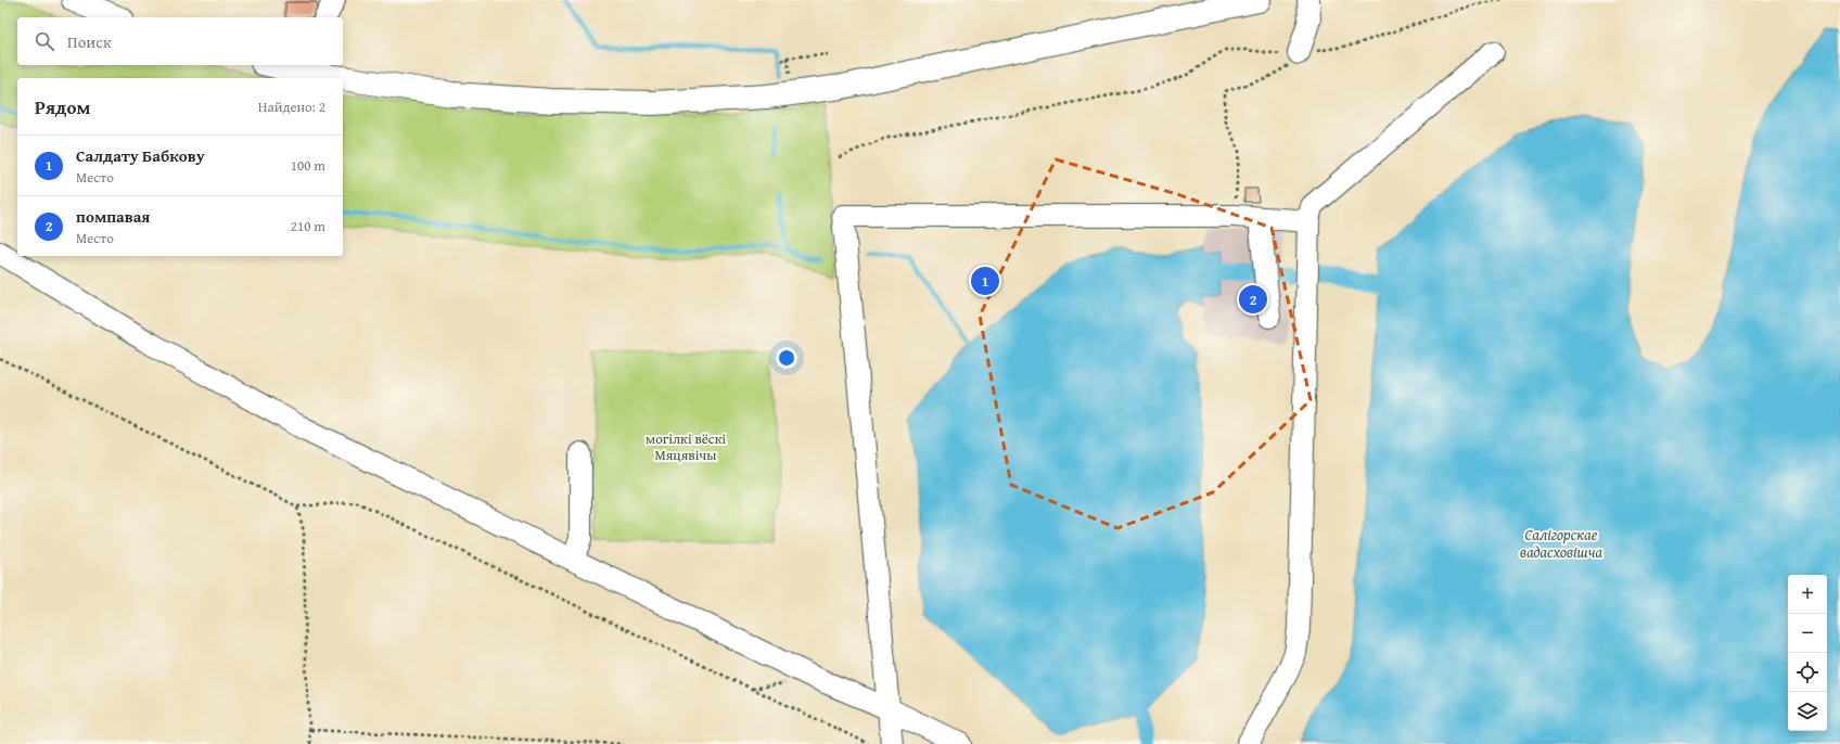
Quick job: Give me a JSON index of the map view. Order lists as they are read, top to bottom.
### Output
{
  "water": ["Салігорскае вадасховішча"],
  "parks": ["могілкі вёскі Мяцявічы"],
  "page": {
    "search": "Поиск",
    "heading": ["Рядом", "Найдено: 2"],
    "list": [
      {
        "mark": "1",
        "name": "Салдату Бабкову",
        "note": "Место",
        "value": "100 m"
      },
      {
        "mark": "2",
        "name": "помпавая",
        "note": "Место",
        "value": "210 m"
      }
    ],
    "pins": ["1", "2"],
    "map_buttons": ["+", "−"]
  }
}
